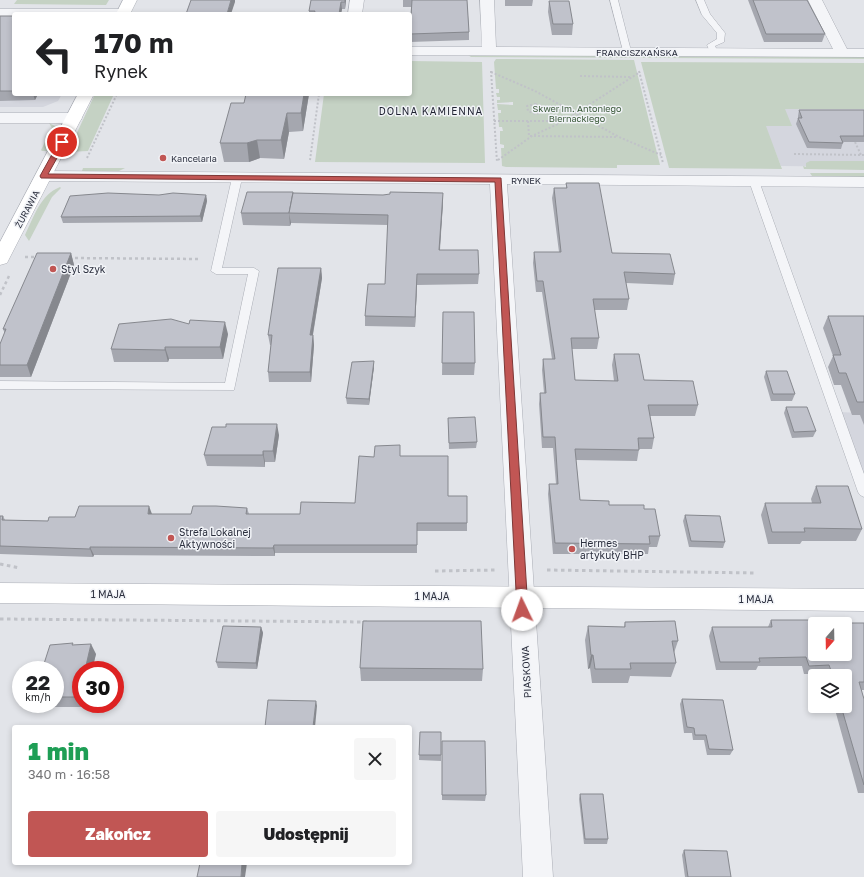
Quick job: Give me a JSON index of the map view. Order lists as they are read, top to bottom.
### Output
{
  "streets": {
    "street": [
      "FRANCISZKAŃSKA",
      "RYNEK",
      "ŻURAWIA",
      "1 MAJA",
      "PIASKOWA"
    ]
  },
  "crossings": [
    ["RYNEK", "ŻURAWIA"],
    ["RYNEK", "PIASKOWA"],
    ["1 MAJA", "PIASKOWA"]
  ],
  "districts": ["DOLNA KAMIENNA"],
  "parks": ["Skwer im. Antoniego Biernackiego"],
  "places": [
    "Kancelaria",
    "Styl Szyk",
    "Strefa Lokalnej Aktywności",
    "Hermes artykuły BHP"
  ],
  "north": "bottom",
  "page": {
    "turn": ["170 m", "Rynek"],
    "speed": "22 km/h",
    "limit": "30",
    "heading": ["1 min", "340 m · 16:58"],
    "buttons": ["Zakończ", "Udostępnij"]
  }
}
